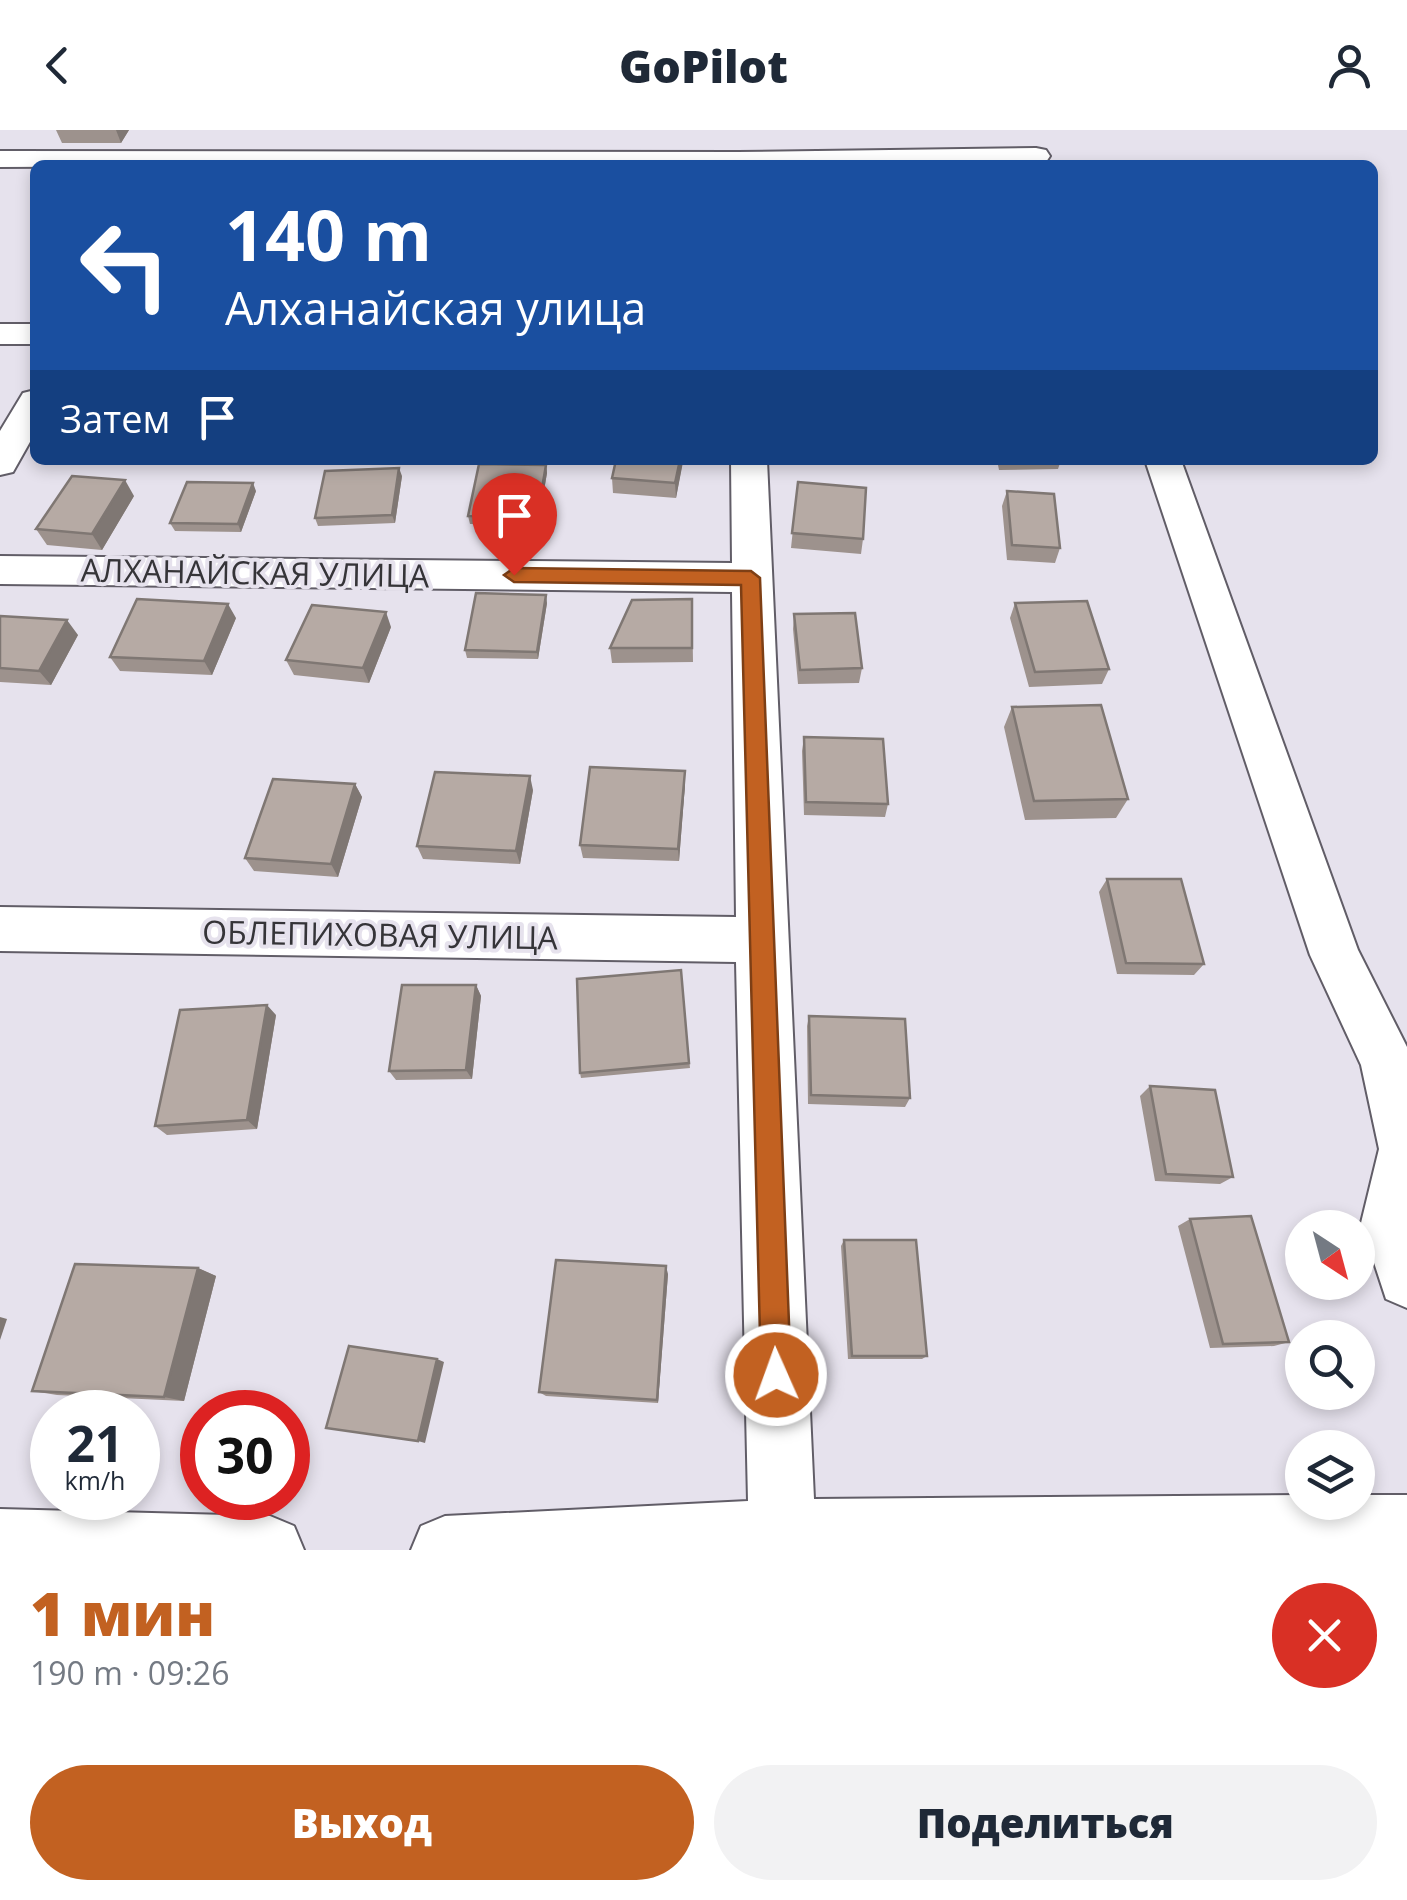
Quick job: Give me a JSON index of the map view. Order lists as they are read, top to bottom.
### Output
{
  "streets": {
    "street": ["АЛХАНАЙСКАЯ УЛИЦА", "ОБЛЕПИХОВАЯ УЛИЦА"]
  },
  "north": "bottom right",
  "page": {
    "header": "GoPilot",
    "turn": ["140 m", "Алханайская улица"],
    "then": "Затем",
    "speed": "21 km/h",
    "limit": "30",
    "heading": ["1 мин", "190 m · 09:26"],
    "buttons": ["Выход", "Поделиться"]
  }
}
